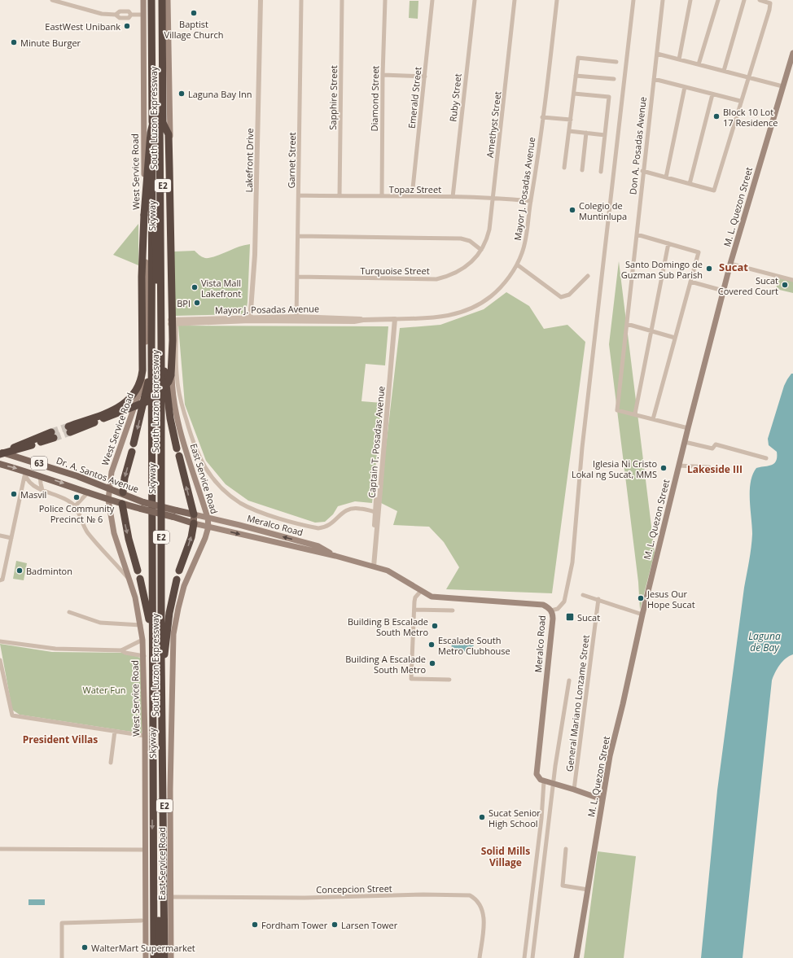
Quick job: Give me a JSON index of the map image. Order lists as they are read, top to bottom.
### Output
{
  "streets": {
    "highway": ["South Luzon Expressway", "E2", "Skyway"],
    "main road": [
      "West Service Road",
      "M. L. Quezon Street",
      "63",
      "Dr. A. Santos Avenue",
      "East Service Road",
      "Meralco Road"
    ],
    "street": [
      "Sapphire Street",
      "Emerald Street",
      "Ruby Street",
      "Diamond Street",
      "Amethyst Street",
      "Don A. Posadas Avenue",
      "Lakefront Drive",
      "Garnet Street",
      "Topaz Street",
      "Mayor J. Posadas Avenue",
      "Turquoise Street",
      "Captain T. Posadas Avenue",
      "General Mariano Lonzame Street",
      "Concepcion Street"
    ]
  },
  "crossings": [
    ["Sapphire Street", "Topaz Street"],
    ["Emerald Street", "Topaz Street"],
    ["Ruby Street", "Topaz Street"],
    ["Diamond Street", "Topaz Street"],
    ["South Luzon Expressway", "Skyway"],
    ["Amethyst Street", "Topaz Street"],
    ["Amethyst Street", "Turquoise Street"],
    ["Lakefront Drive", "Mayor J. Posadas Avenue"],
    ["Garnet Street", "Topaz Street"],
    ["Garnet Street", "Mayor J. Posadas Avenue"],
    ["Garnet Street", "Turquoise Street"],
    ["West Service Road", "Dr. A. Santos Avenue"],
    ["Topaz Street", "Mayor J. Posadas Avenue"],
    ["Mayor J. Posadas Avenue", "Captain T. Posadas Avenue"],
    ["Mayor J. Posadas Avenue", "East Service Road"],
    ["Captain T. Posadas Avenue", "Meralco Road"],
    ["Dr. A. Santos Avenue", "East Service Road"],
    ["Dr. A. Santos Avenue", "Meralco Road"],
    ["East Service Road", "Meralco Road"],
    ["East Service Road", "Concepcion Street"]
  ],
  "districts": [
    "Sucat",
    "Lakeside III",
    "President Villas",
    "Solid Mills Village"
  ],
  "water": ["Laguna de Bay"],
  "parks": ["Water Fun"],
  "places": {
    "other": [
      "Baptist Village Church",
      "EastWest Unibank",
      "Minute Burger",
      "Laguna Bay Inn",
      "Block 10 Lot 17 Residence",
      "Colegio de Muntinlupa",
      "Santo Domingo de Guzman Sub Parish",
      "Sucat Covered Court",
      "Vista Mall Lakefront",
      "BPI",
      "Iglesia Ni Cristo Lokal ng Sucat, MMS",
      "Masvil",
      "Police Community Precinct № 6",
      "Badminton",
      "Jesus Our Hope Sucat",
      "Building B Escalade South Metro",
      "Escalade South Metro Clubhouse",
      "Building A Escalade South Metro",
      "Sucat Senior High School",
      "Fordham Tower",
      "Larsen Tower",
      "WalterMart Supermarket"
    ],
    "transit": ["Sucat"]
  }
}
